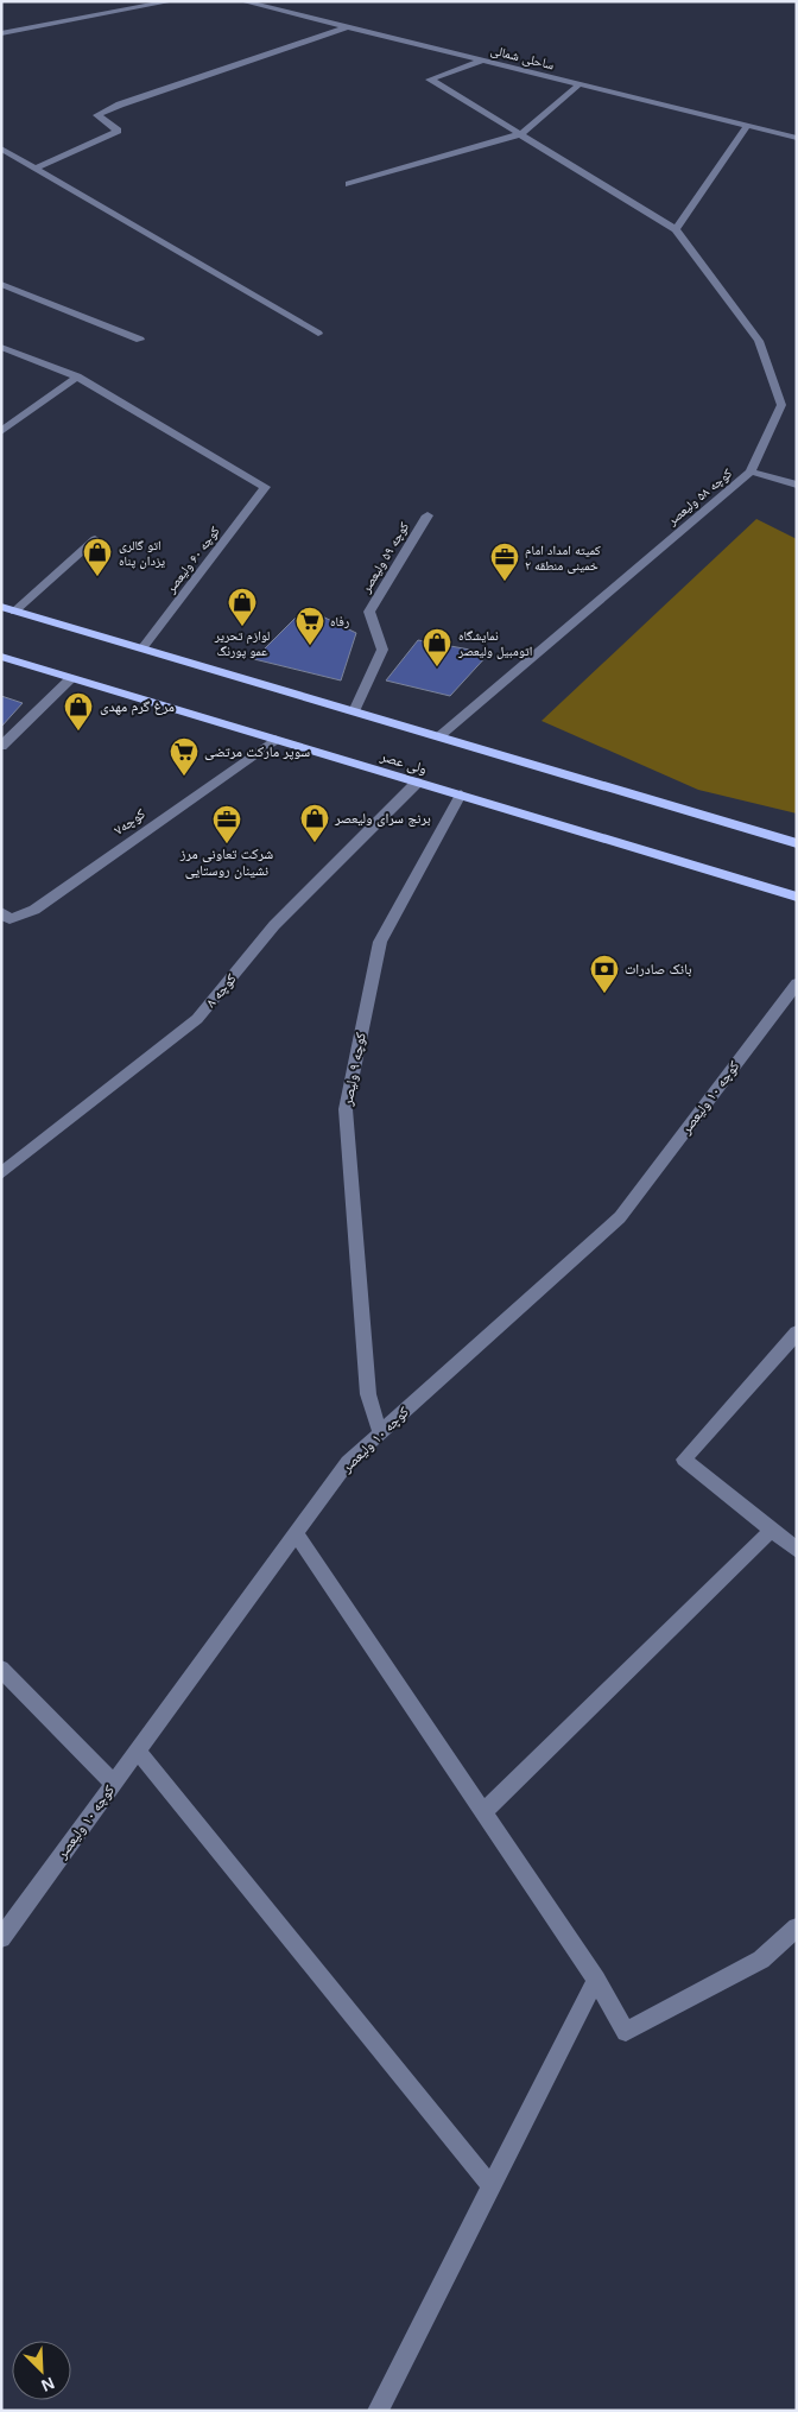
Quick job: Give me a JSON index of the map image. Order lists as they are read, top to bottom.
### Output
{
  "streets": {
    "main road": ["ولی عصر"],
    "street": [
      "ساحلی شمالی",
      "کوچه ۵۸ ولیعصر",
      "کوچه ۵۹ ولیعصر",
      "کوچه ۶۰ ولیعصر",
      "کوچه۷",
      "کوچه ۸",
      "کوچه ۹ ولیصر",
      "کوچه ۱۰ ولیعصر"
    ]
  },
  "crossings": [
    ["ولی عصر", "کوچه۷"],
    ["ولی عصر", "کوچه ۸"],
    ["ولی عصر", "کوچه ۹ ولیصر"],
    ["کوچه ۹ ولیصر", "کوچه ۱۰ ولیعصر"]
  ],
  "places": {
    "shop": [
      "اتو گالری یزدان پناه",
      "لوازم تحریر عمو پورنگ",
      "نمایشگاه اتومبیل ولیعصر",
      "مرغ گرم مهدی",
      "برنج سرای ولیعصر"
    ],
    "office": ["کمیته امداد امام خمینی منطقه ۲", "شرکت تعاونی مرز نشینان روستایی"],
    "supermarket": ["رفاه", "سوپر مارکت مرتضی"],
    "bank": ["بانک صادرات"]
  },
  "north": "bottom right"
}
